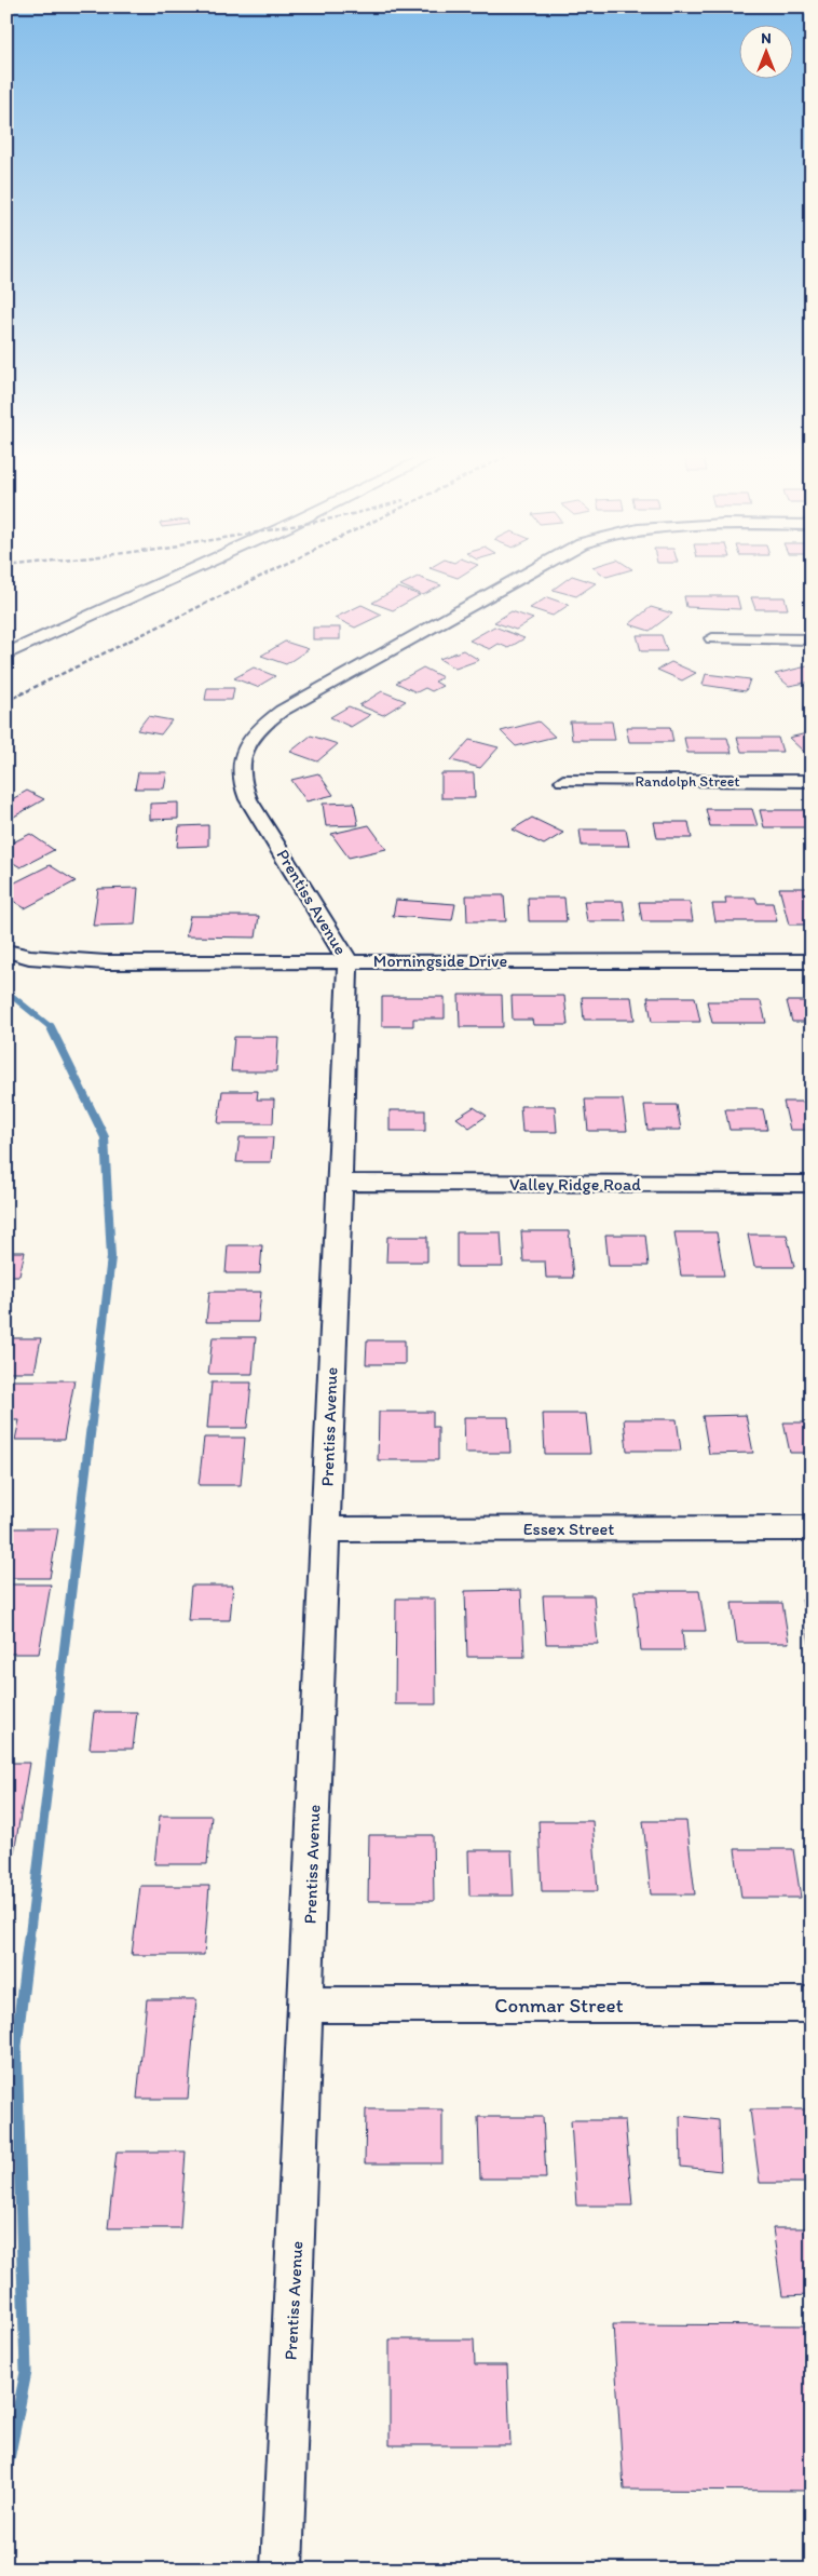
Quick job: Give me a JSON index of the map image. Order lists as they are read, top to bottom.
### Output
{
  "streets": {
    "street": [
      "Randolph Street",
      "Prentiss Avenue",
      "Morningside Drive",
      "Valley Ridge Road",
      "Essex Street",
      "Conmar Street"
    ]
  },
  "crossings": [
    ["Prentiss Avenue", "Morningside Drive"],
    ["Prentiss Avenue", "Valley Ridge Road"],
    ["Prentiss Avenue", "Essex Street"],
    ["Prentiss Avenue", "Conmar Street"]
  ],
  "north": "top"
}
